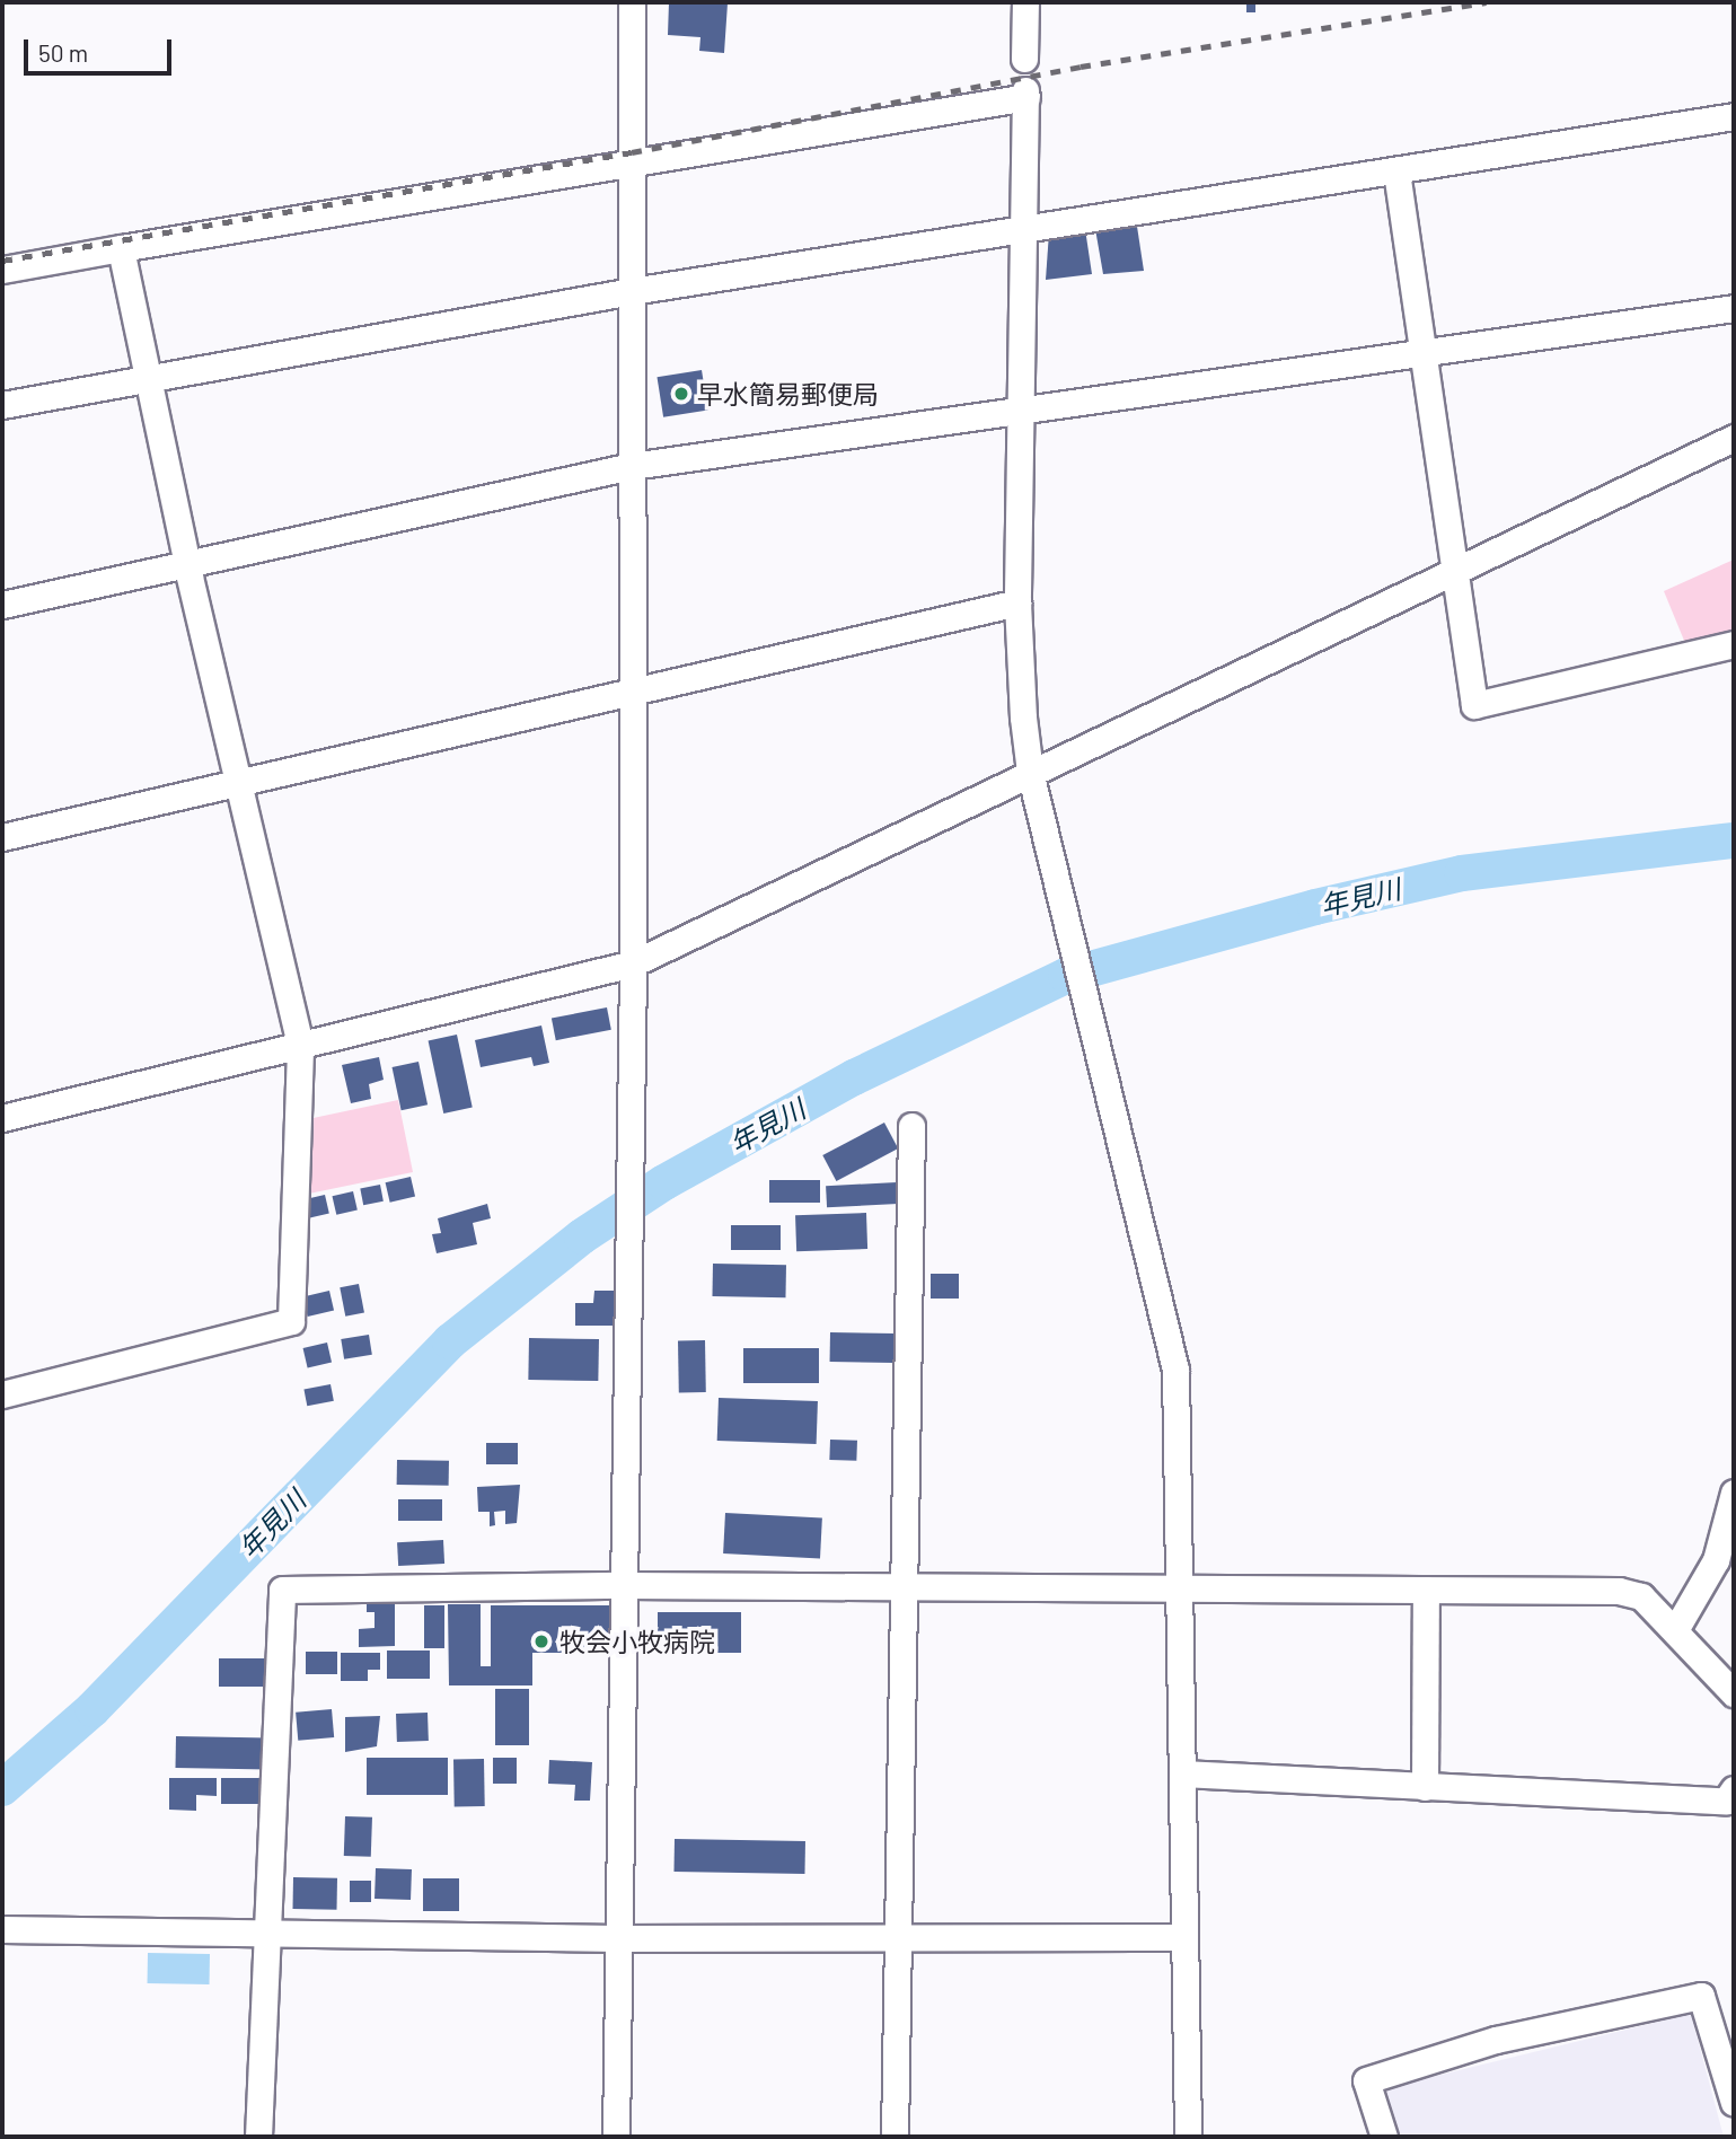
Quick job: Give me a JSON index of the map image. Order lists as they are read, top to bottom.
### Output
{
  "water": ["年見川"],
  "places": ["早水簡易郵便局", "牧会小牧病院"],
  "scale_bar": "50 m"
}
